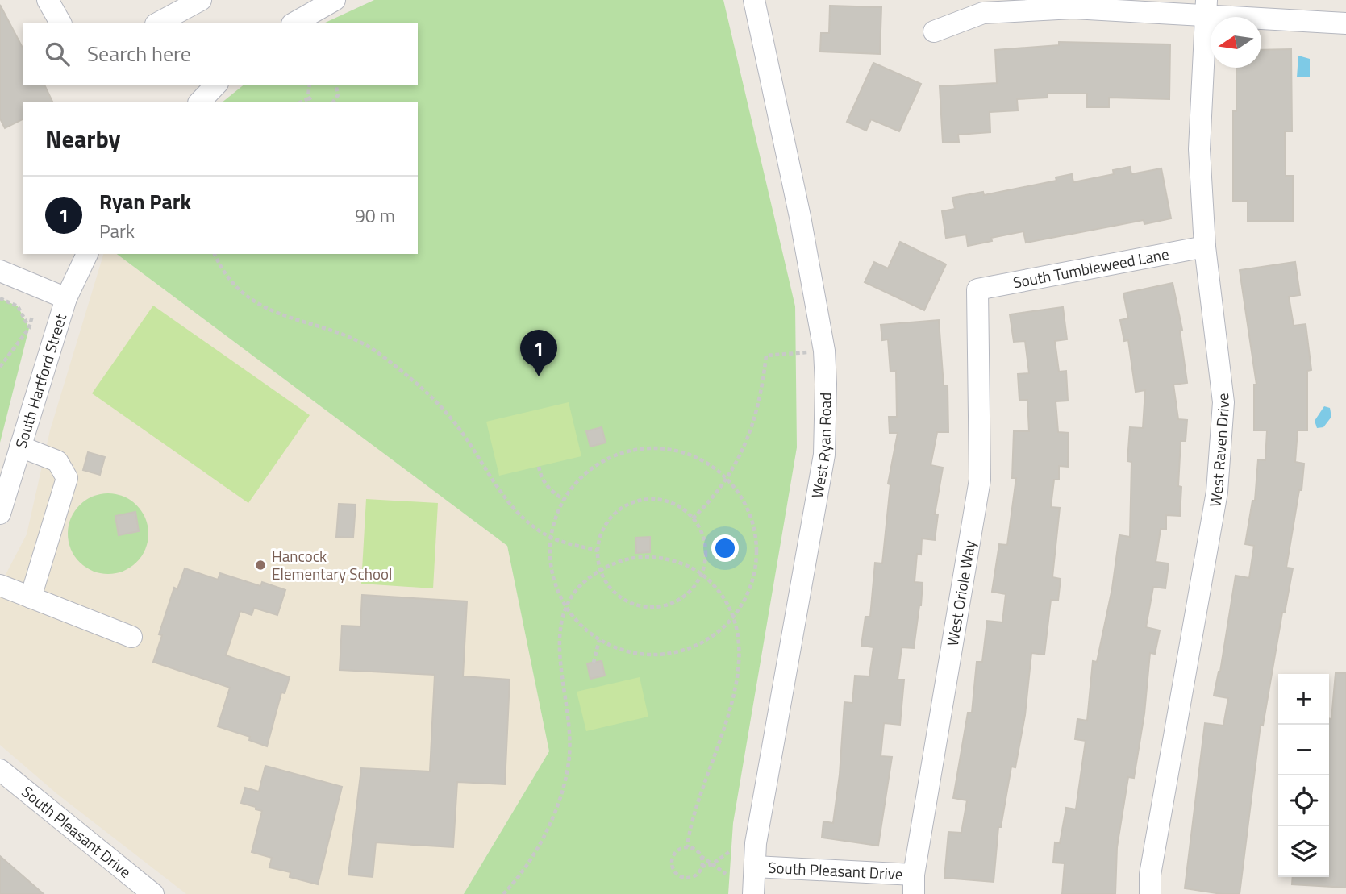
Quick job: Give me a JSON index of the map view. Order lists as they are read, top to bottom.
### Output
{
  "streets": {
    "street": [
      "South Tumbleweed Lane",
      "South Hartford Street",
      "West Ryan Road",
      "West Raven Drive",
      "West Oriole Way",
      "South Pleasant Drive"
    ]
  },
  "crossings": [
    ["South Tumbleweed Lane", "West Raven Drive"],
    ["South Tumbleweed Lane", "West Oriole Way"],
    ["West Ryan Road", "South Pleasant Drive"],
    ["West Oriole Way", "South Pleasant Drive"]
  ],
  "places": ["Hancock Elementary School"],
  "north": "left",
  "page": {
    "search": "Search here",
    "heading": "Nearby",
    "list": [
      {
        "mark": "1",
        "name": "Ryan Park",
        "note": "Park",
        "value": "90 m"
      }
    ],
    "pins": "1",
    "map_buttons": ["+", "−"]
  }
}
